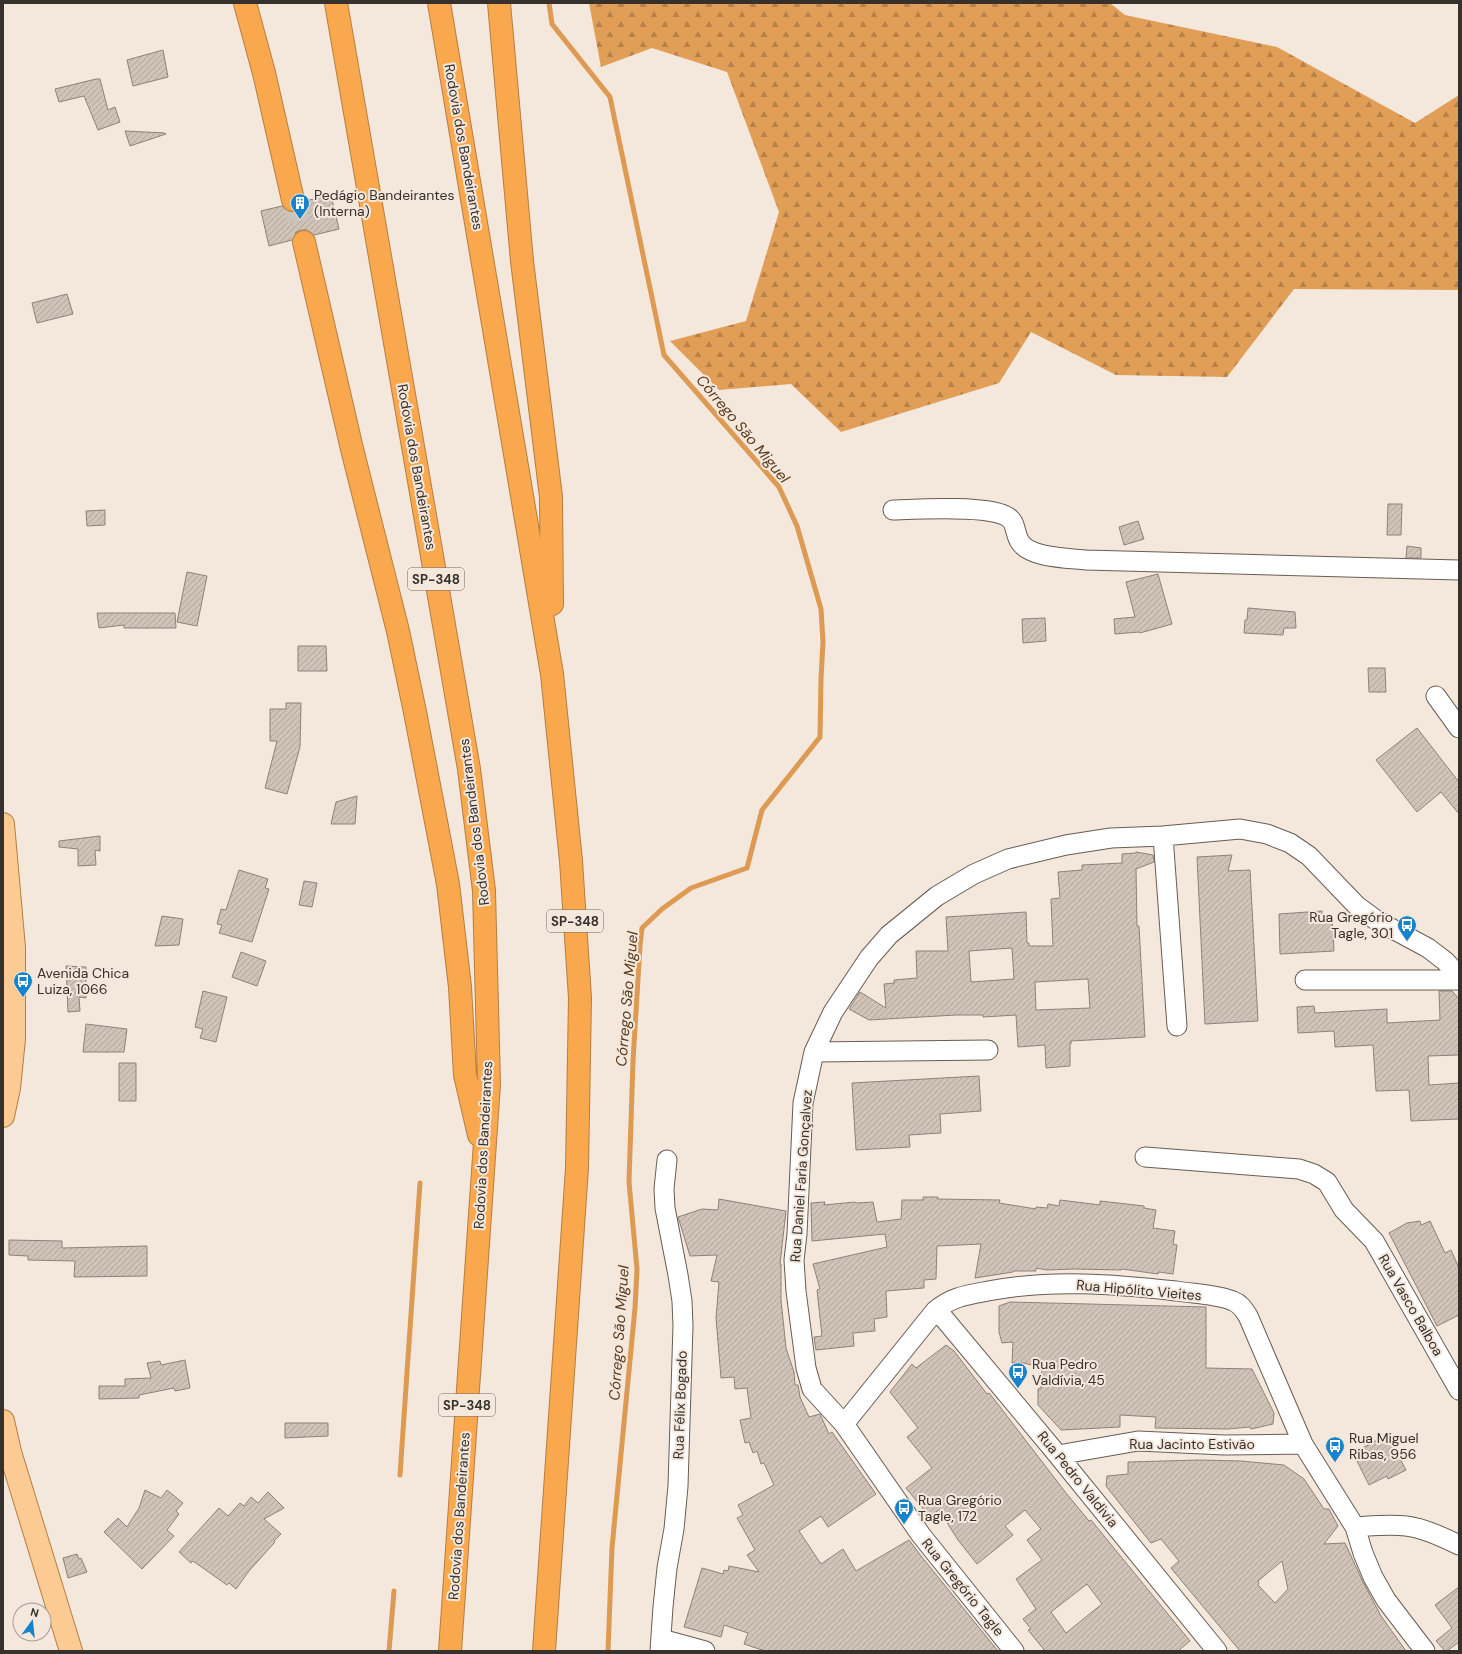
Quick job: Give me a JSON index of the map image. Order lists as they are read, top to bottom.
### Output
{
  "streets": {
    "highway": ["Rodovia dos Bandeirantes", "SP-348"],
    "street": [
      "Rua Daniel Faria Gonçalvez",
      "Rua Hipólito Vieites",
      "Rua Vasco Balboa",
      "Rua Félix Bogado",
      "Rua Jacinto Estivão",
      "Rua Pedro Valdivia",
      "Rua Gregório Tagle"
    ]
  },
  "crossings": [
    ["Rua Daniel Faria Gonçalvez", "Rua Hipólito Vieites"],
    ["Rua Daniel Faria Gonçalvez", "Rua Gregório Tagle"],
    ["Rua Hipólito Vieites", "Rua Jacinto Estivão"],
    ["Rua Hipólito Vieites", "Rua Pedro Valdivia"],
    ["Rua Hipólito Vieites", "Rua Gregório Tagle"],
    ["Rua Jacinto Estivão", "Rua Pedro Valdivia"]
  ],
  "water": ["Córrego São Miguel"],
  "places": {
    "building": ["Pedágio Bandeirantes (Interna)"],
    "bus stop": [
      "Rua Gregório Tagle, 301",
      "Avenida Chica Luiza, 1066",
      "Rua Pedro Valdívia, 45",
      "Rua Miguel Ribas, 956",
      "Rua Gregório Tagle, 172"
    ]
  },
  "north": "top"
}
